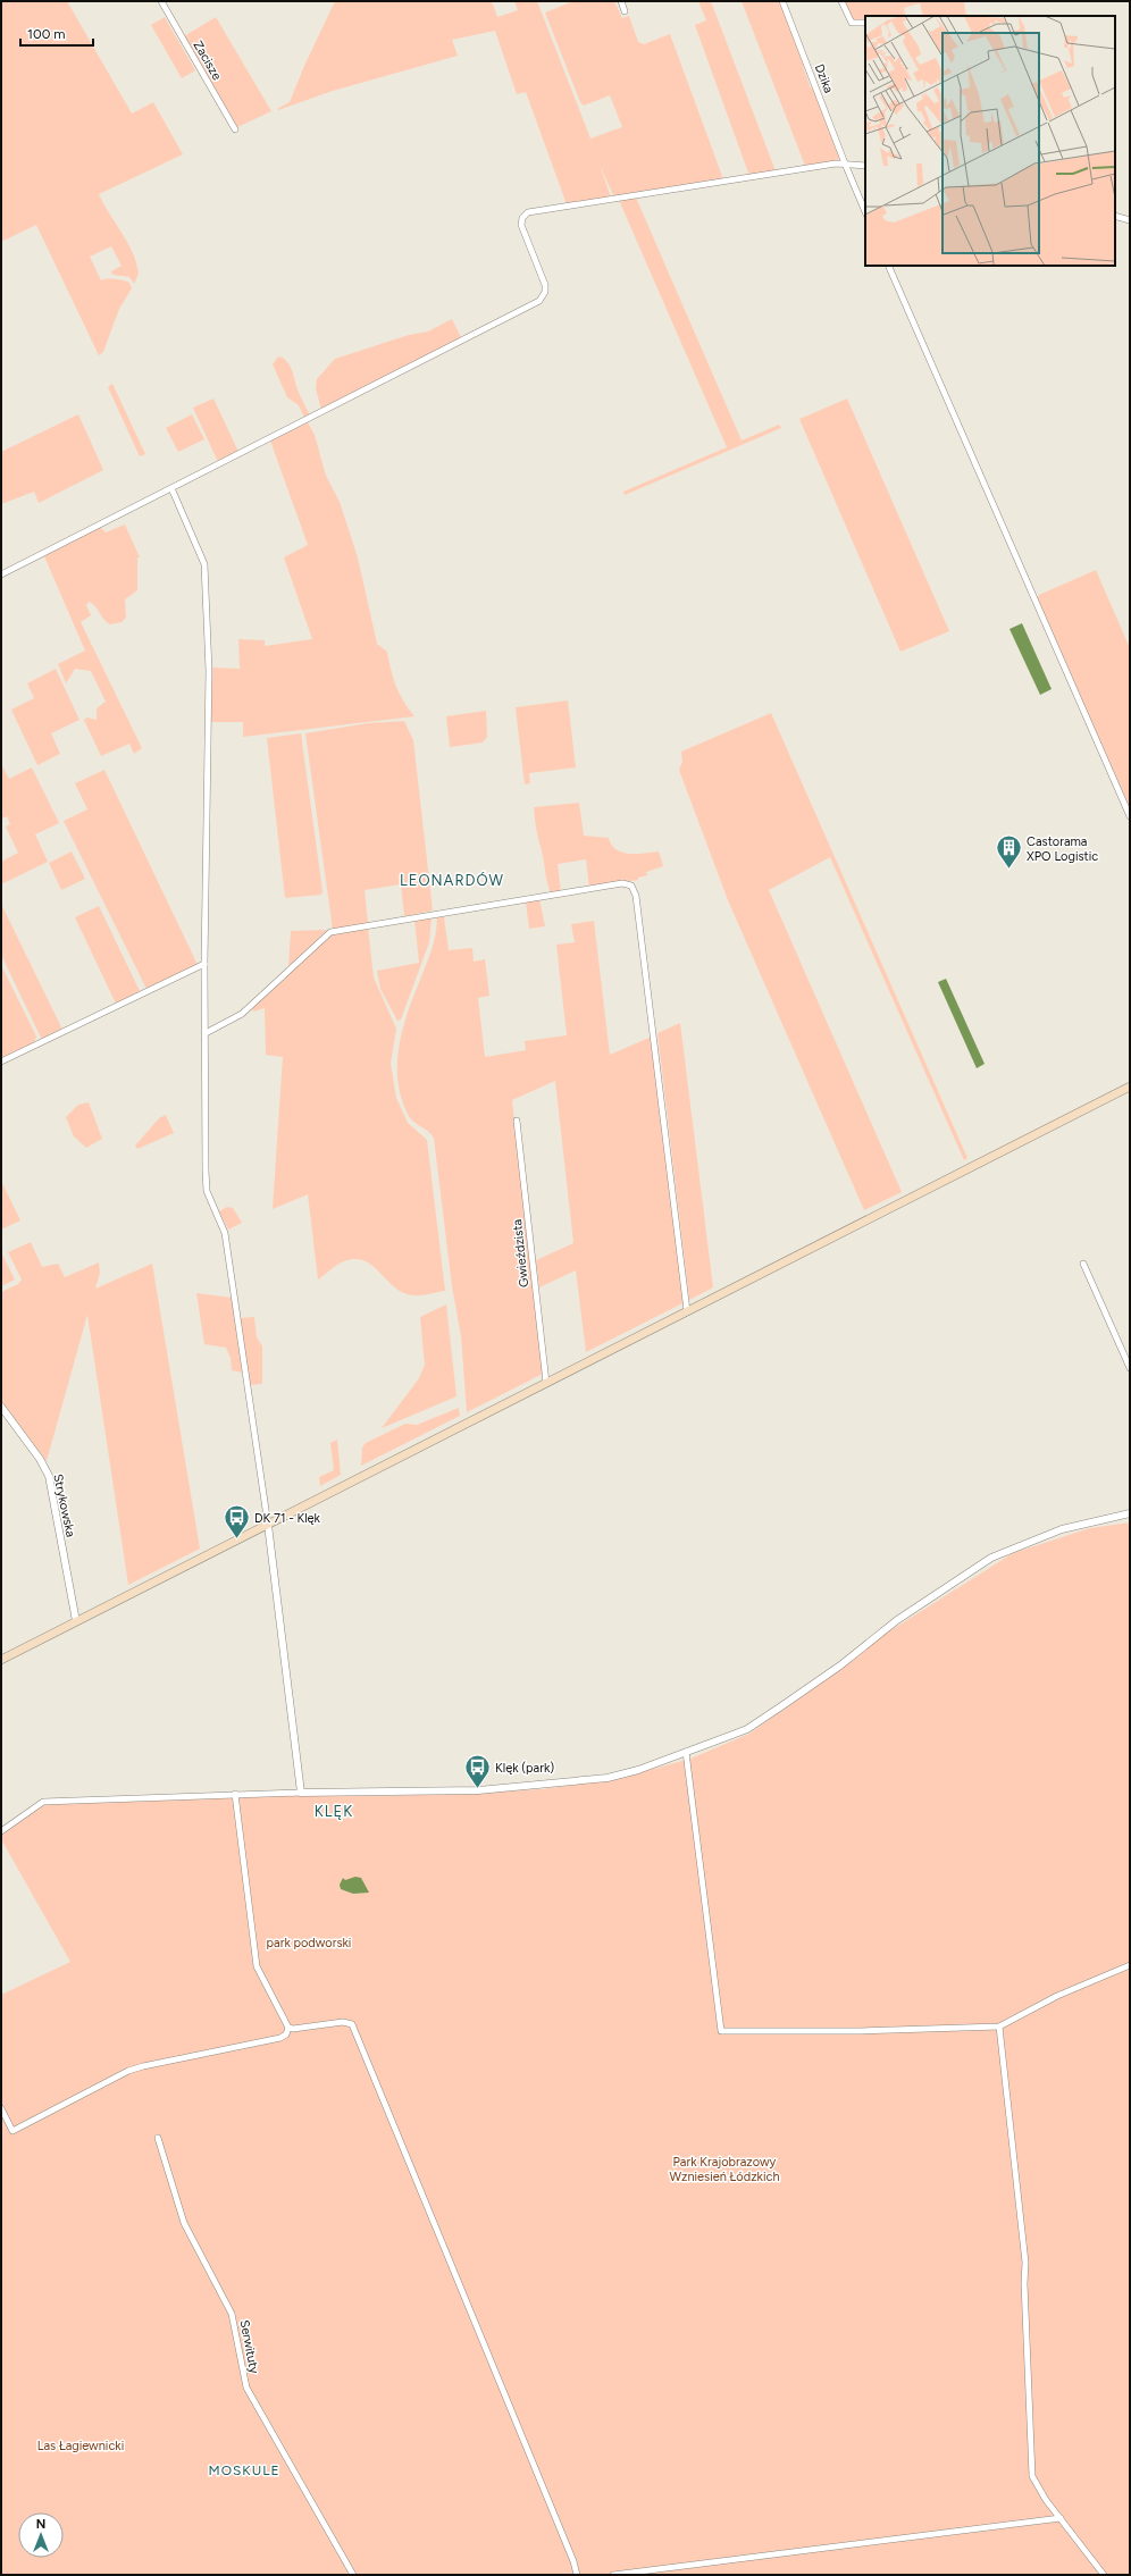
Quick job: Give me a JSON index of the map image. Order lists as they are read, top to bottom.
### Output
{
  "streets": {
    "street": [
      "Zacisze",
      "Dzika",
      "Gwieździsta",
      "Strykowska",
      "Serwituty"
    ]
  },
  "districts": ["LEONARDÓW", "KLĘK", "MOSKULE"],
  "parks": ["park podworski", "Park Krajobrazowy Wzniesień Łódzkich", "Las Łagiewnicki"],
  "places": {
    "building": ["Castorama XPO Logistic"],
    "bus stop": ["DK 71 - Klęk", "Klęk (park)"]
  },
  "scale_bar": "100 m",
  "north": "top"
}
